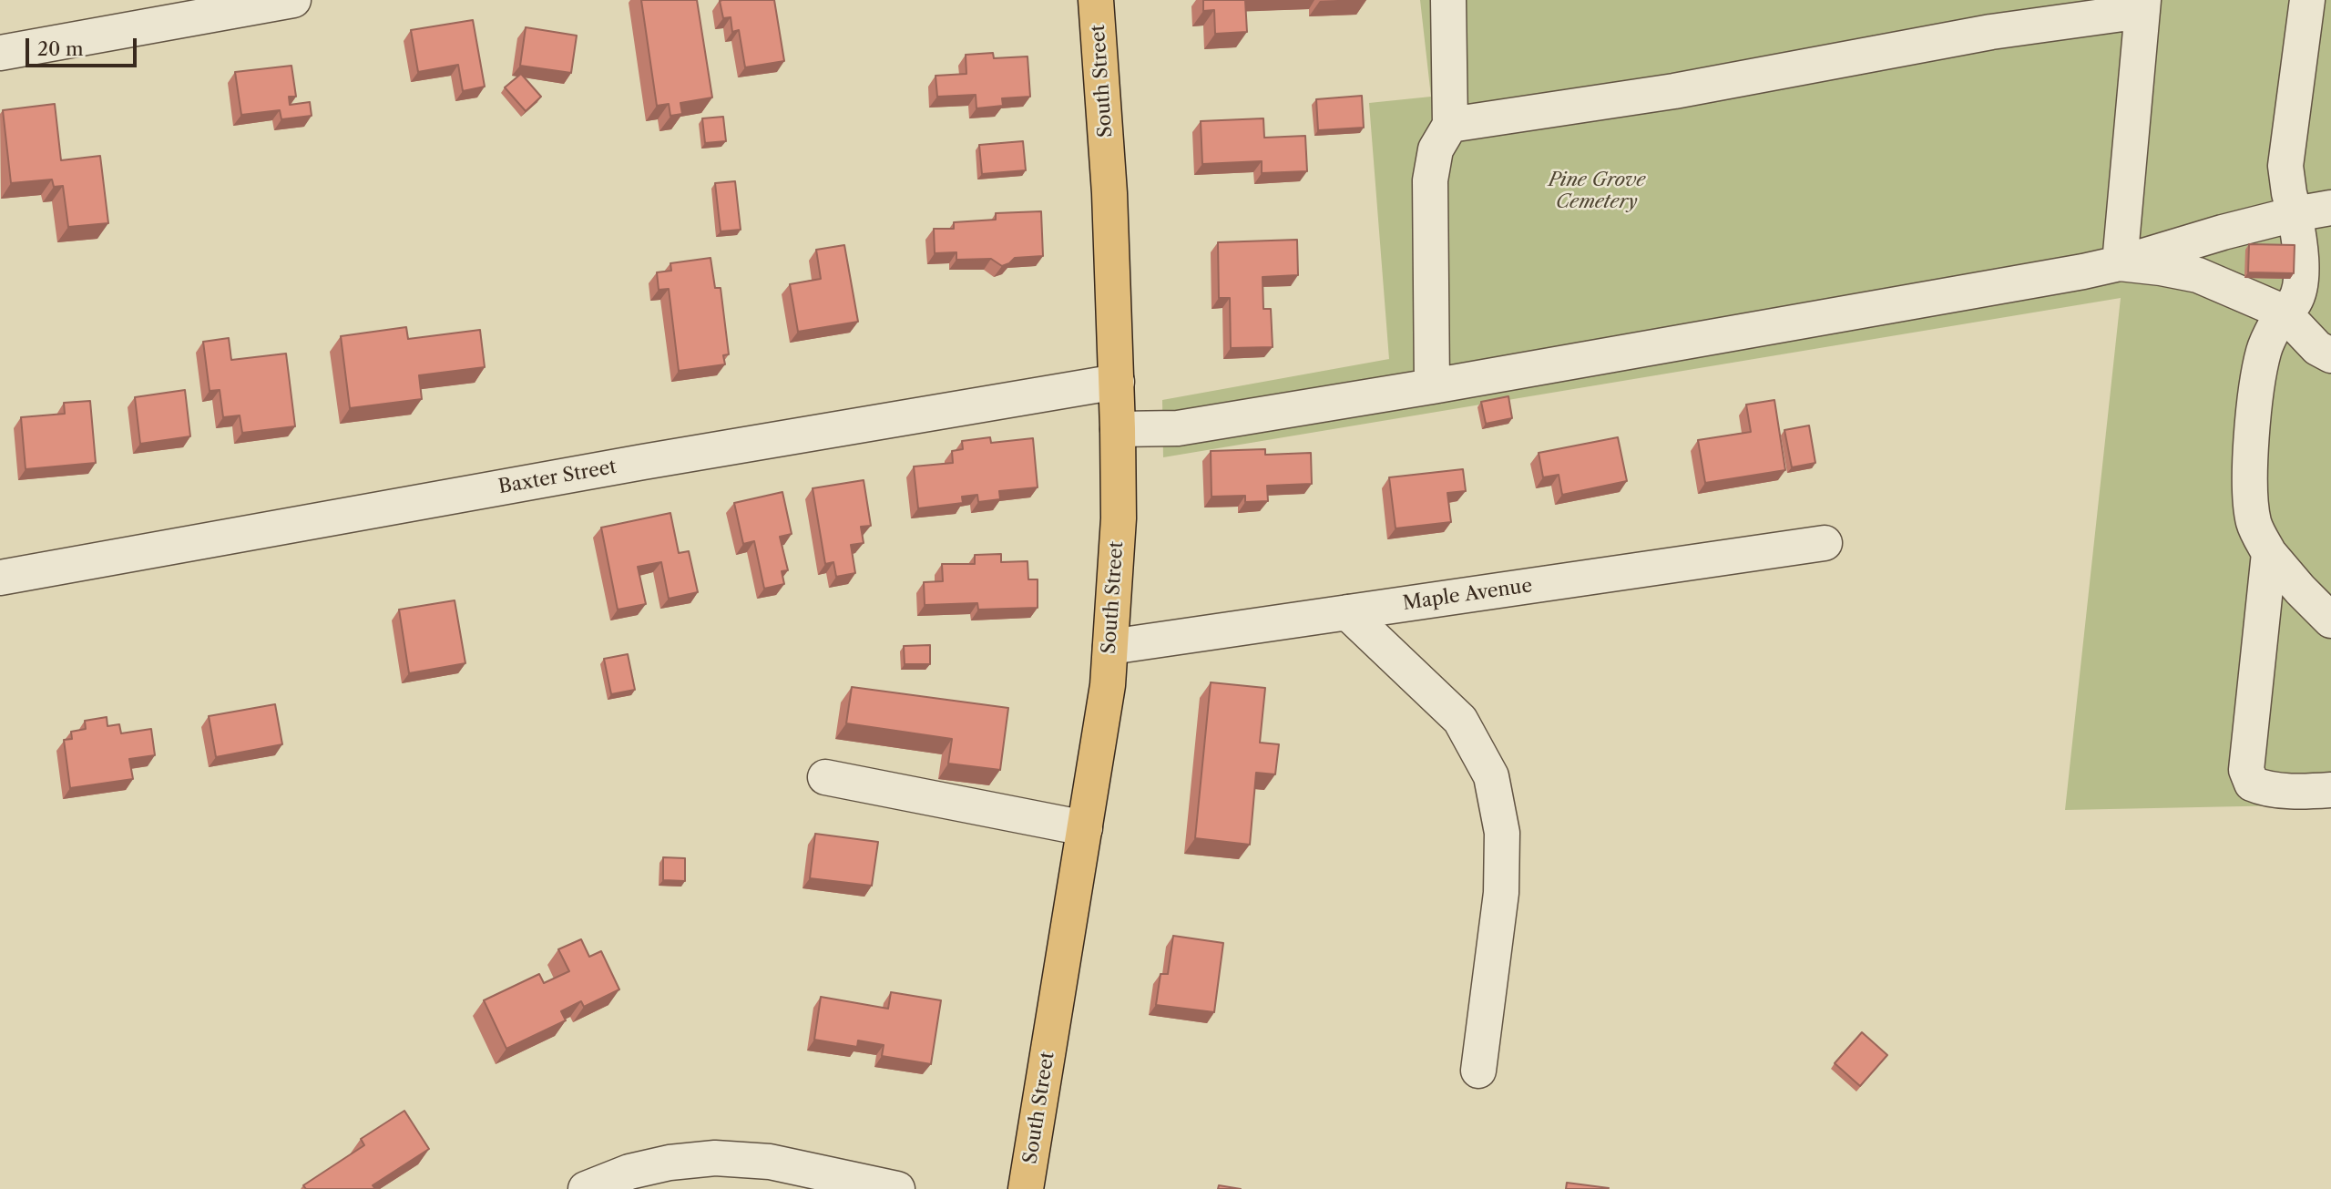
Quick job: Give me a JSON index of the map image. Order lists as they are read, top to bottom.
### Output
{
  "streets": {
    "main road": ["South Street"],
    "street": ["Baxter Street", "Maple Avenue"]
  },
  "crossings": [
    ["South Street", "Baxter Street"],
    ["South Street", "Maple Avenue"]
  ],
  "parks": ["Pine Grove Cemetery"],
  "scale_bar": "20 m"
}
